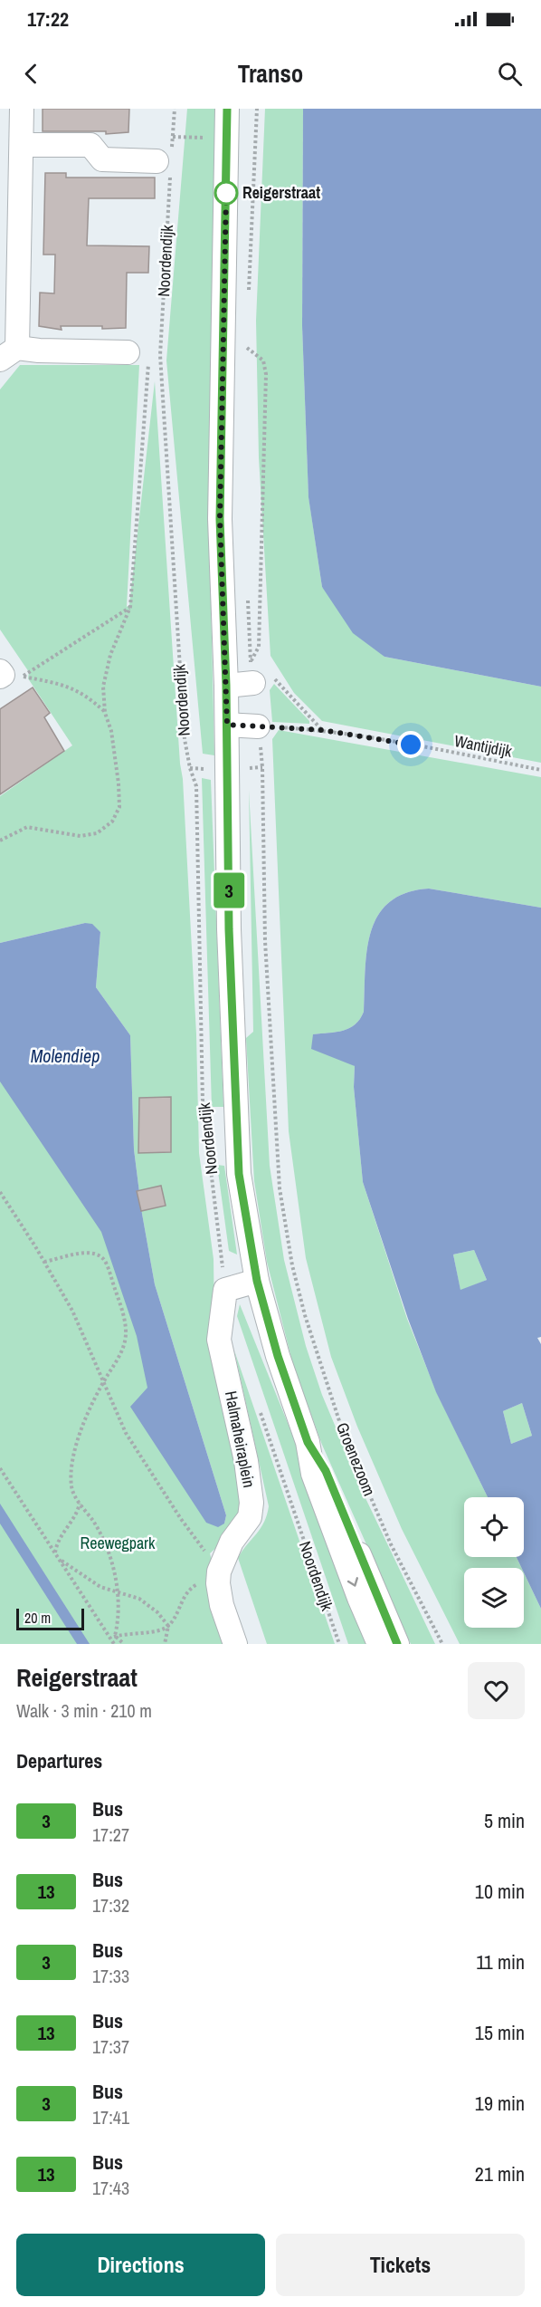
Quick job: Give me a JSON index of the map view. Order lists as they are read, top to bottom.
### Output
{
  "streets": {
    "street": ["Noordendijk", "Halmaheiraplein", "Groenezoom"],
    "path": ["Wantijdijk"]
  },
  "crossings": [
    ["Noordendijk", "Halmaheiraplein"],
    ["Noordendijk", "Groenezoom"]
  ],
  "water": ["Molendiep"],
  "parks": ["Reewegpark"],
  "places": ["Reigerstraat"],
  "lines": ["bus line 3"],
  "scale_bar": "20 m",
  "page": {
    "status": "17:22",
    "header": "Transo",
    "on_map": "3",
    "scale": "20 m",
    "heading": [
      ["Reigerstraat", "Walk · 3 min · 210 m"],
      "Departures"
    ],
    "list": [
      {
        "mark": "3",
        "name": "Bus",
        "note": "17:27",
        "value": "5 min"
      },
      {
        "mark": "13",
        "name": "Bus",
        "note": "17:32",
        "value": "10 min"
      },
      {
        "mark": "3",
        "name": "Bus",
        "note": "17:33",
        "value": "11 min"
      },
      {
        "mark": "13",
        "name": "Bus",
        "note": "17:37",
        "value": "15 min"
      },
      {
        "mark": "3",
        "name": "Bus",
        "note": "17:41",
        "value": "19 min"
      },
      {
        "mark": "13",
        "name": "Bus",
        "note": "17:43",
        "value": "21 min"
      }
    ],
    "buttons": ["Directions", "Tickets"]
  }
}
